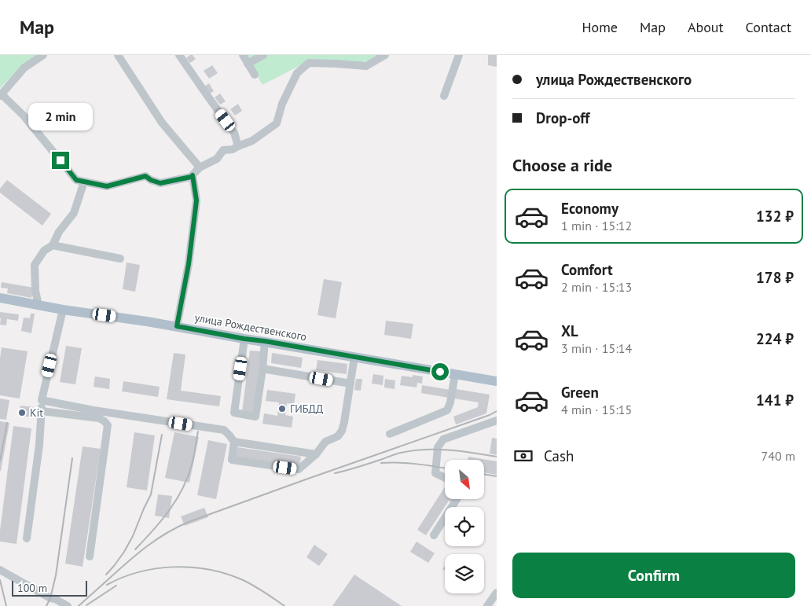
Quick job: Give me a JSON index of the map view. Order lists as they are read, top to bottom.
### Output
{
  "streets": {
    "main road": ["улица Рождественского"]
  },
  "places": ["ГИБДД", "Kit"],
  "scale_bar": "100 m",
  "north": "bottom right",
  "page": {
    "header": "Map",
    "nav": [
      "Home",
      "Map",
      "About",
      "Contact"
    ],
    "banner": ["улица Рождественского", "Drop-off"],
    "bubble": "2 min",
    "heading": "Choose a ride",
    "list": [
      {
        "name": "Economy",
        "note": "1 min · 15:12",
        "value": "132 ₽"
      },
      {
        "name": "Comfort",
        "note": "2 min · 15:13",
        "value": "178 ₽"
      },
      {
        "name": "XL",
        "note": "3 min · 15:14",
        "value": "224 ₽"
      },
      {
        "name": "Green",
        "note": "4 min · 15:15",
        "value": "141 ₽"
      }
    ],
    "pay": ["Cash", "740 m"],
    "buttons": "Confirm",
    "scale": "100 m"
  }
}
